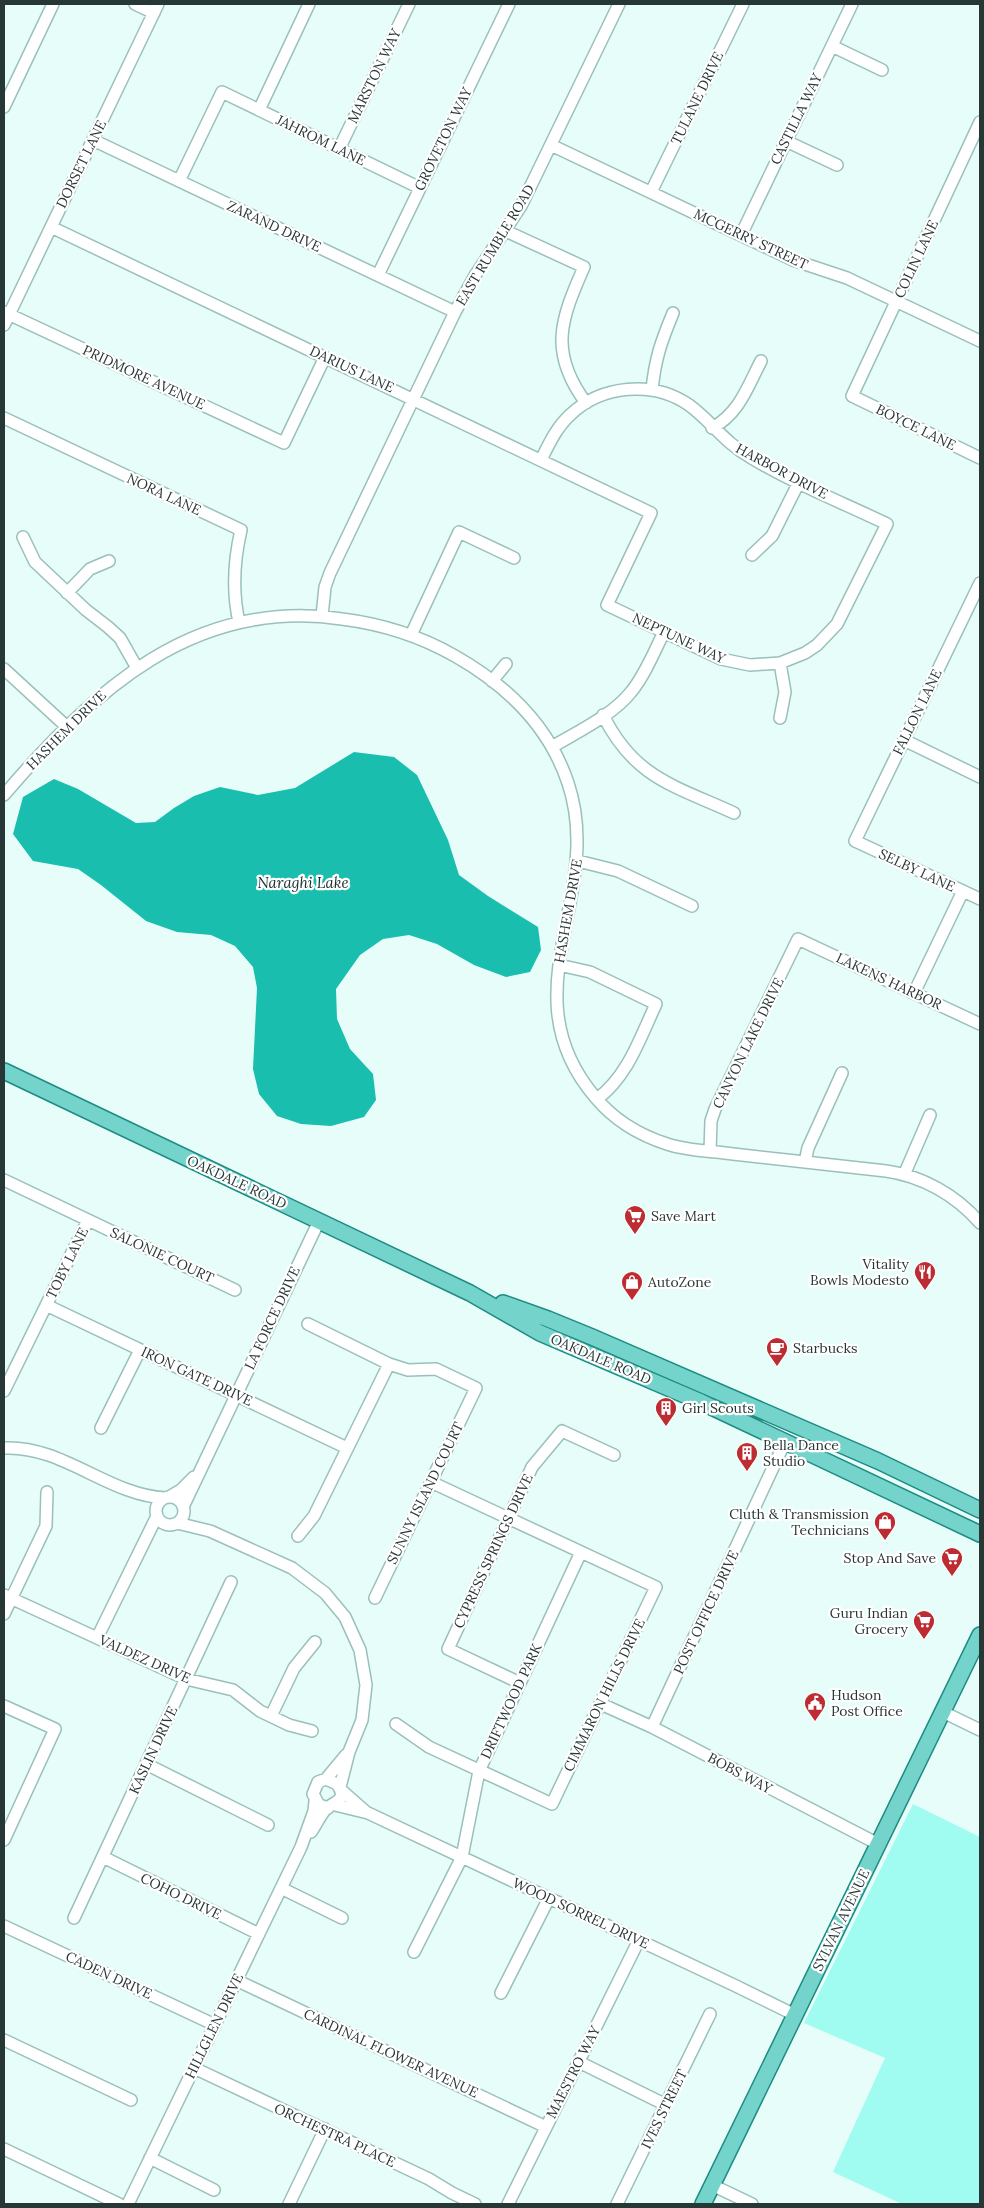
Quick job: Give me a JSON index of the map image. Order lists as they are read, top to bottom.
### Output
{
  "streets": {
    "main road": ["OAKDALE ROAD", "SYLVAN AVENUE"],
    "street": [
      "MARSTON WAY",
      "TULANE DRIVE",
      "CASTILLA WAY",
      "GROVETON WAY",
      "JAHROM LANE",
      "DORSET LANE",
      "ZARAND DRIVE",
      "MCGERRY STREET",
      "EAST RUMBLE ROAD",
      "COLIN LANE",
      "DARIUS LANE",
      "PRIDMORE AVENUE",
      "BOYCE LANE",
      "HARBOR DRIVE",
      "NORA LANE",
      "NEPTUNE WAY",
      "FALLON LANE",
      "HASHEM DRIVE",
      "SELBY LANE",
      "LAKENS HARBOR",
      "CANYON LAKE DRIVE",
      "SALONIE COURT",
      "TOBY LANE",
      "LA FORCE DRIVE",
      "IRON GATE DRIVE",
      "SUNNY ISLAND COURT",
      "CYPRESS SPRINGS DRIVE",
      "POST OFFICE DRIVE",
      "VALDEZ DRIVE",
      "CIMMARON HILLS DRIVE",
      "DRIFTWOOD PARK",
      "KASLIN DRIVE",
      "BOBS WAY",
      "COHO DRIVE",
      "WOOD SORREL DRIVE",
      "CADEN DRIVE",
      "HILLGLEN DRIVE",
      "CARDINAL FLOWER AVENUE",
      "MAESTRO WAY",
      "IVES STREET",
      "ORCHESTRA PLACE"
    ]
  },
  "crossings": [
    ["MARSTON WAY", "JAHROM LANE"],
    ["TULANE DRIVE", "MCGERRY STREET"],
    ["CASTILLA WAY", "MCGERRY STREET"],
    ["GROVETON WAY", "JAHROM LANE"],
    ["GROVETON WAY", "ZARAND DRIVE"],
    ["JAHROM LANE", "ZARAND DRIVE"],
    ["DORSET LANE", "ZARAND DRIVE"],
    ["DORSET LANE", "DARIUS LANE"],
    ["DORSET LANE", "PRIDMORE AVENUE"],
    ["ZARAND DRIVE", "EAST RUMBLE ROAD"],
    ["MCGERRY STREET", "EAST RUMBLE ROAD"],
    ["MCGERRY STREET", "COLIN LANE"],
    ["EAST RUMBLE ROAD", "DARIUS LANE"],
    ["EAST RUMBLE ROAD", "HASHEM DRIVE"],
    ["COLIN LANE", "BOYCE LANE"],
    ["DARIUS LANE", "PRIDMORE AVENUE"],
    ["DARIUS LANE", "HARBOR DRIVE"],
    ["DARIUS LANE", "NEPTUNE WAY"],
    ["HARBOR DRIVE", "NEPTUNE WAY"],
    ["NORA LANE", "HASHEM DRIVE"],
    ["FALLON LANE", "SELBY LANE"],
    ["HASHEM DRIVE", "CANYON LAKE DRIVE"],
    ["LAKENS HARBOR", "CANYON LAKE DRIVE"],
    ["OAKDALE ROAD", "LA FORCE DRIVE"],
    ["OAKDALE ROAD", "POST OFFICE DRIVE"],
    ["SALONIE COURT", "TOBY LANE"],
    ["TOBY LANE", "IRON GATE DRIVE"],
    ["LA FORCE DRIVE", "IRON GATE DRIVE"],
    ["LA FORCE DRIVE", "VALDEZ DRIVE"],
    ["LA FORCE DRIVE", "HILLGLEN DRIVE"],
    ["CYPRESS SPRINGS DRIVE", "DRIFTWOOD PARK"],
    ["POST OFFICE DRIVE", "BOBS WAY"],
    ["VALDEZ DRIVE", "KASLIN DRIVE"],
    ["CIMMARON HILLS DRIVE", "DRIFTWOOD PARK"],
    ["CIMMARON HILLS DRIVE", "BOBS WAY"],
    ["DRIFTWOOD PARK", "WOOD SORREL DRIVE"],
    ["KASLIN DRIVE", "COHO DRIVE"],
    ["BOBS WAY", "SYLVAN AVENUE"],
    ["COHO DRIVE", "HILLGLEN DRIVE"],
    ["WOOD SORREL DRIVE", "SYLVAN AVENUE"],
    ["WOOD SORREL DRIVE", "HILLGLEN DRIVE"],
    ["WOOD SORREL DRIVE", "MAESTRO WAY"],
    ["CADEN DRIVE", "HILLGLEN DRIVE"],
    ["HILLGLEN DRIVE", "CARDINAL FLOWER AVENUE"],
    ["HILLGLEN DRIVE", "ORCHESTRA PLACE"],
    ["CARDINAL FLOWER AVENUE", "MAESTRO WAY"]
  ],
  "water": ["Naraghi Lake"],
  "places": {
    "supermarket": ["Save Mart", "Stop And Save", "Guru Indian Grocery"],
    "restaurant": ["Vitality Bowls Modesto"],
    "shop": ["AutoZone", "Cluth & Transmission Technicians"],
    "cafe": ["Starbucks"],
    "building": ["Girl Scouts", "Bella Dance Studio"],
    "public building": ["Hudson Post Office"]
  }
}
